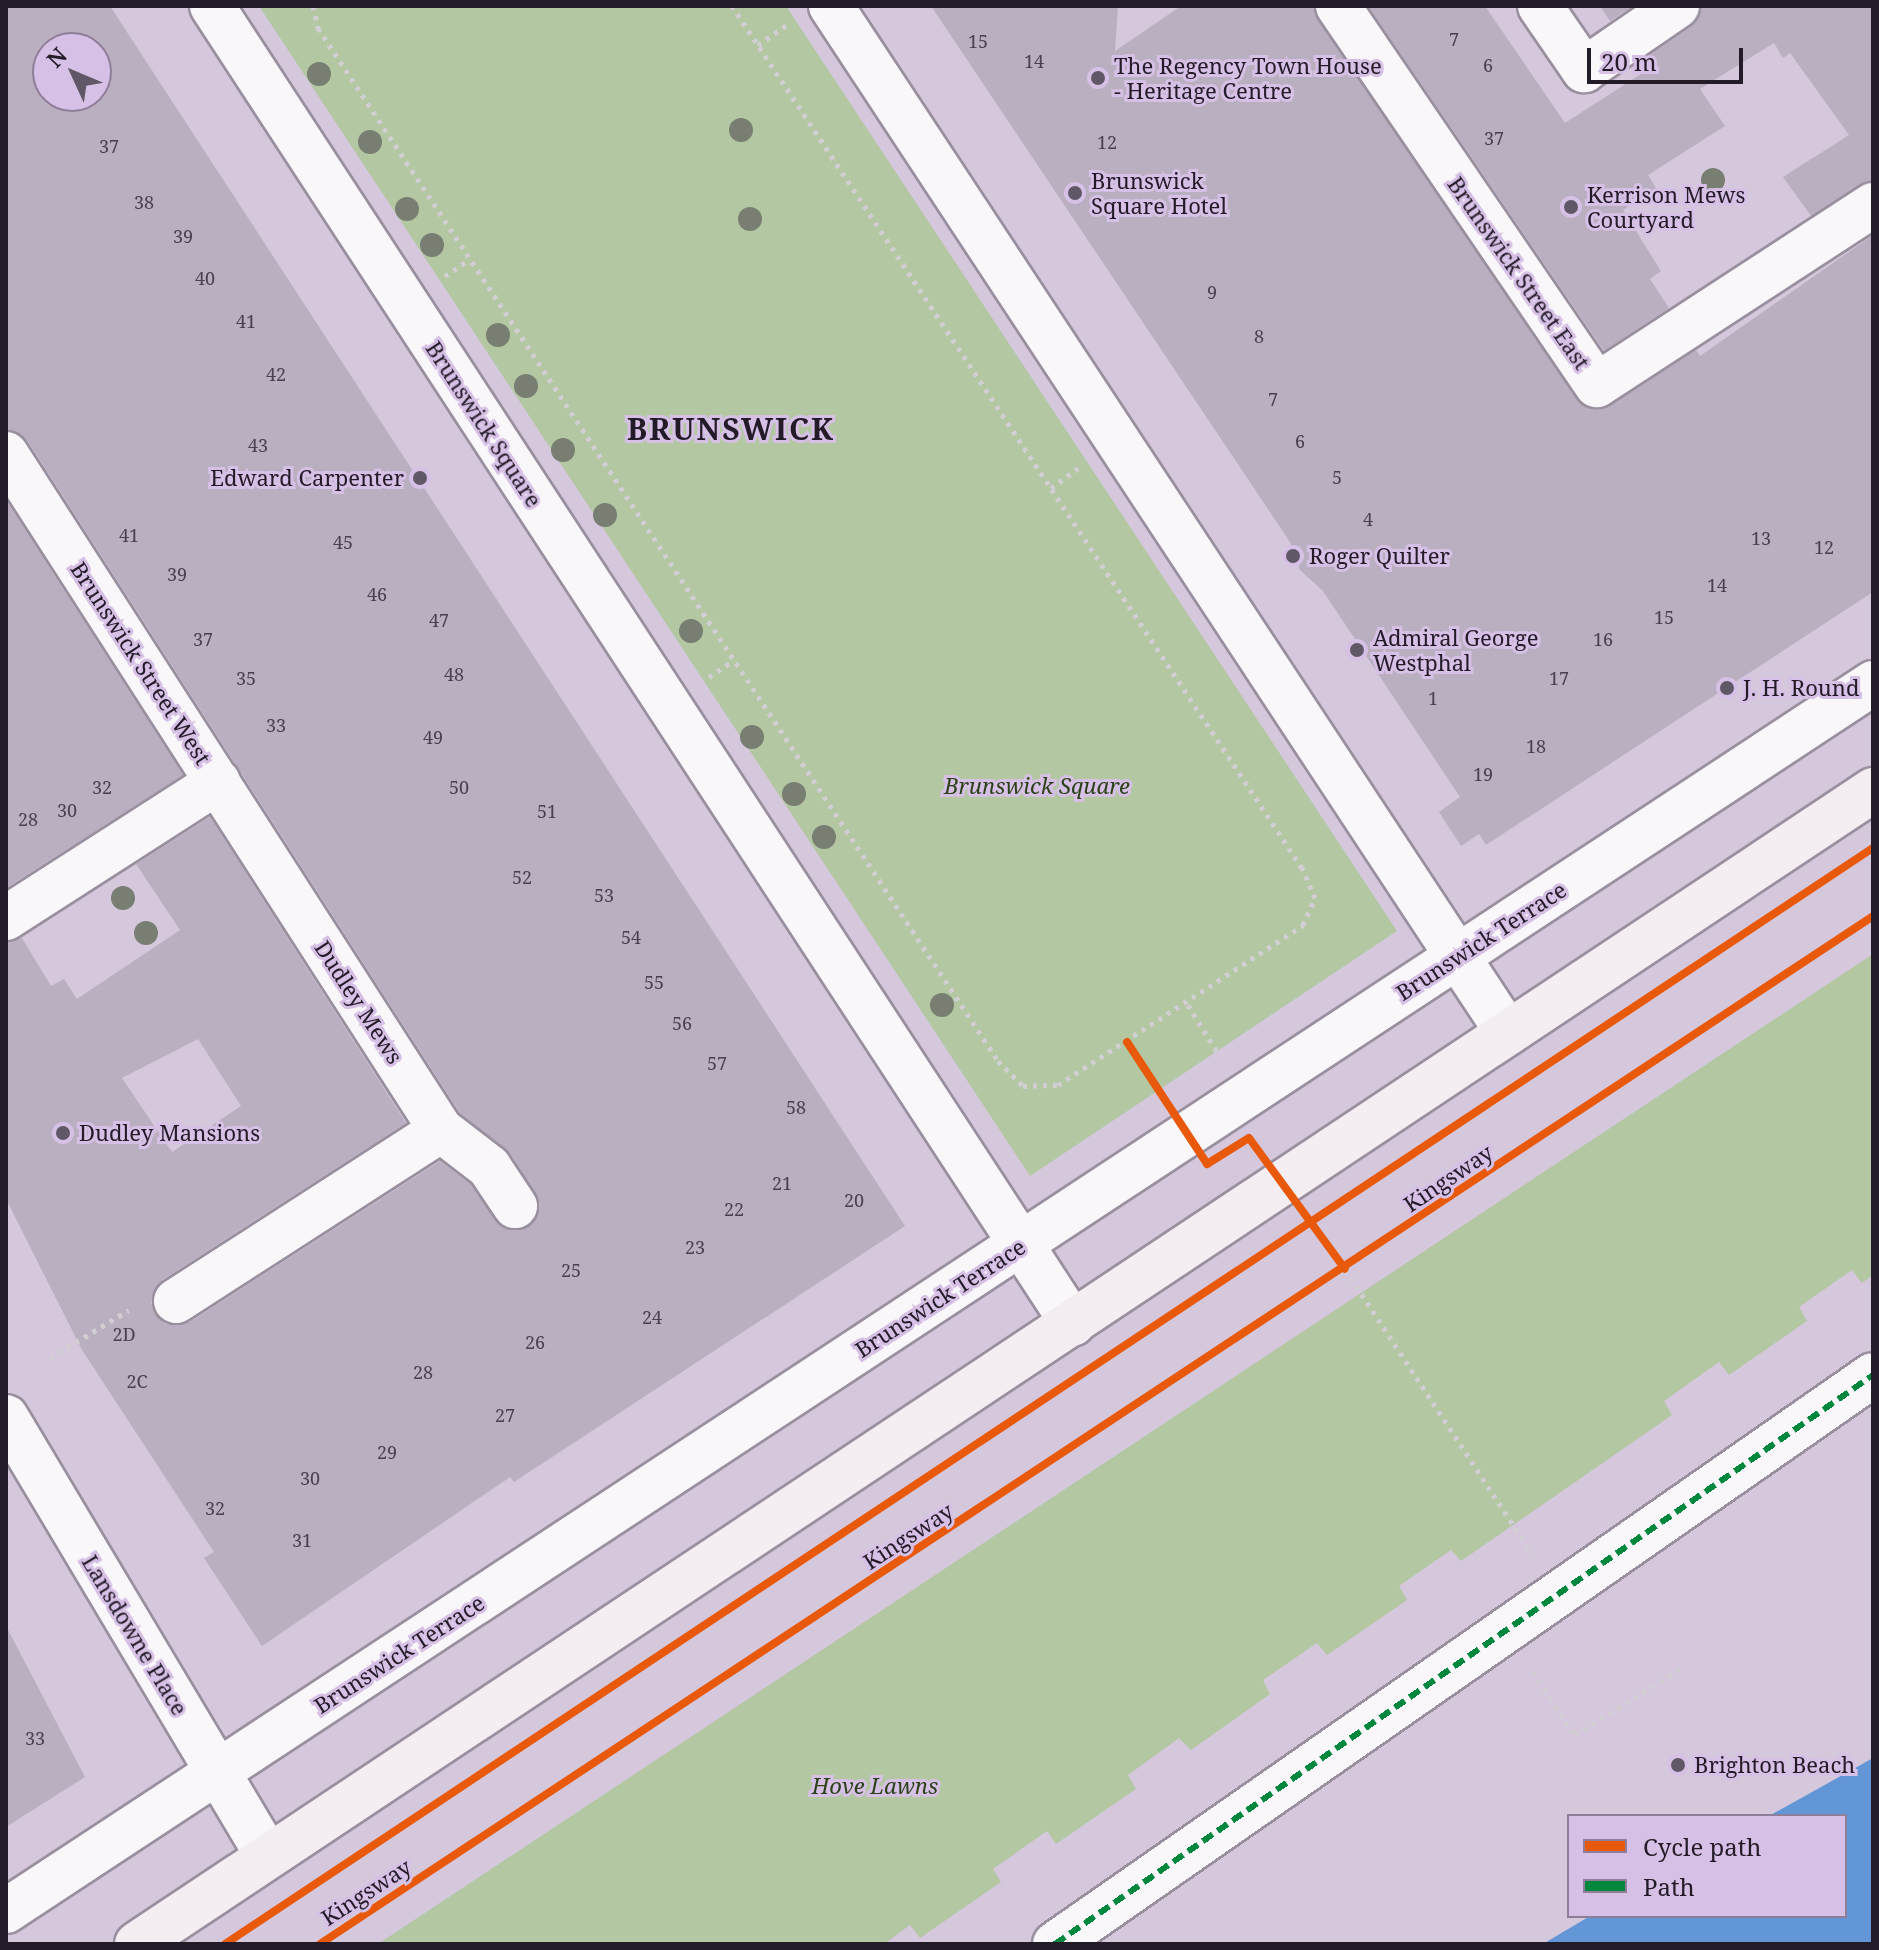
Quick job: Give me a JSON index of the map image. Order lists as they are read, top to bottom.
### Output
{
  "streets": {
    "street": [
      "Brunswick Street East",
      "Brunswick Square",
      "Brunswick Street West",
      "Brunswick Terrace",
      "Dudley Mews",
      "Lansdowne Place"
    ],
    "cycle path": ["Kingsway"]
  },
  "crossings": [
    ["Brunswick Square", "Brunswick Terrace"],
    ["Brunswick Street West", "Dudley Mews"],
    ["Brunswick Terrace", "Lansdowne Place"]
  ],
  "districts": ["BRUNSWICK"],
  "parks": ["Brunswick Square", "Hove Lawns"],
  "places": [
    "The Regency Town House - Heritage Centre",
    "Brunswick Square Hotel",
    "Kerrison Mews Courtyard",
    "Edward Carpenter",
    "Roger Quilter",
    "Admiral George Westphal",
    "J. H. Round",
    "Dudley Mansions",
    "Brighton Beach"
  ],
  "house_numbers": [
    "7",
    "15",
    "14",
    "6",
    "37",
    "12",
    "37",
    "38",
    "39",
    "40",
    "9",
    "41",
    "8",
    "42",
    "7",
    "6",
    "43",
    "5",
    "4",
    "41",
    "13",
    "45",
    "12",
    "39",
    "14",
    "46",
    "15",
    "47",
    "37",
    "16",
    "48",
    "35",
    "17",
    "1",
    "33",
    "49",
    "18",
    "19",
    "32",
    "50",
    "30",
    "51",
    "28",
    "52",
    "53",
    "54",
    "55",
    "56",
    "57",
    "58",
    "21",
    "20",
    "22",
    "23",
    "25",
    "24",
    "2D",
    "26",
    "28",
    "2C",
    "27",
    "29",
    "30",
    "32",
    "31",
    "33"
  ],
  "legend": ["Cycle path", "Path"],
  "scale_bar": "20 m",
  "north": "top left"
}
